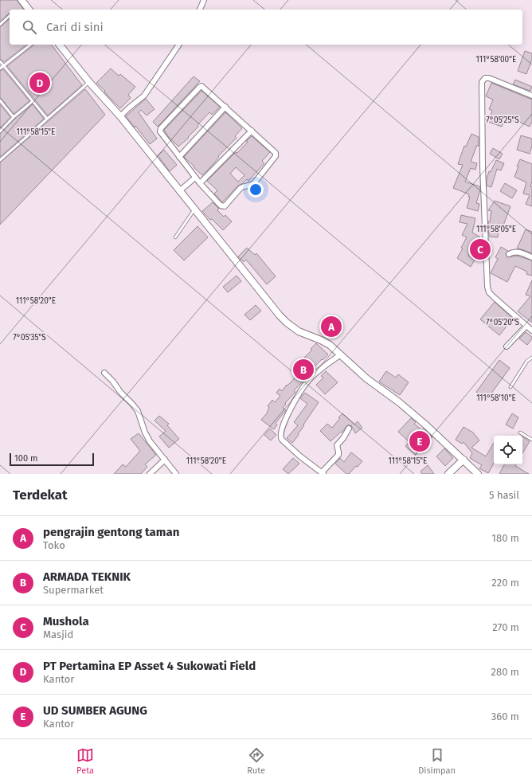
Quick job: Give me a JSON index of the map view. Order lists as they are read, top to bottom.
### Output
{
  "scale_bar": "100 m",
  "page": {
    "search": "Cari di sini",
    "pins": [
      "D",
      "C",
      "A",
      "B",
      "E"
    ],
    "scale": "100 m",
    "heading": ["Terdekat", "5 hasil"],
    "list": [
      {
        "mark": "A",
        "name": "pengrajin gentong taman",
        "note": "Toko",
        "value": "180 m"
      },
      {
        "mark": "B",
        "name": "ARMADA TEKNIK",
        "note": "Supermarket",
        "value": "220 m"
      },
      {
        "mark": "C",
        "name": "Mushola",
        "note": "Masjid",
        "value": "270 m"
      },
      {
        "mark": "D",
        "name": "PT Pertamina EP Asset 4 Sukowati Field",
        "note": "Kantor",
        "value": "280 m"
      },
      {
        "mark": "E",
        "name": "UD SUMBER AGUNG",
        "note": "Kantor",
        "value": "360 m"
      }
    ],
    "nav": ["Peta", "Rute", "Disimpan"]
  },
  "coordinates": [
    "111°58'00\"E",
    "7°05'25\"S",
    "111°58'15\"E",
    "111°58'05\"E",
    "111°58'20\"E",
    "7°05'20\"S",
    "7°05'35\"S",
    "111°58'10\"E"
  ]
}
